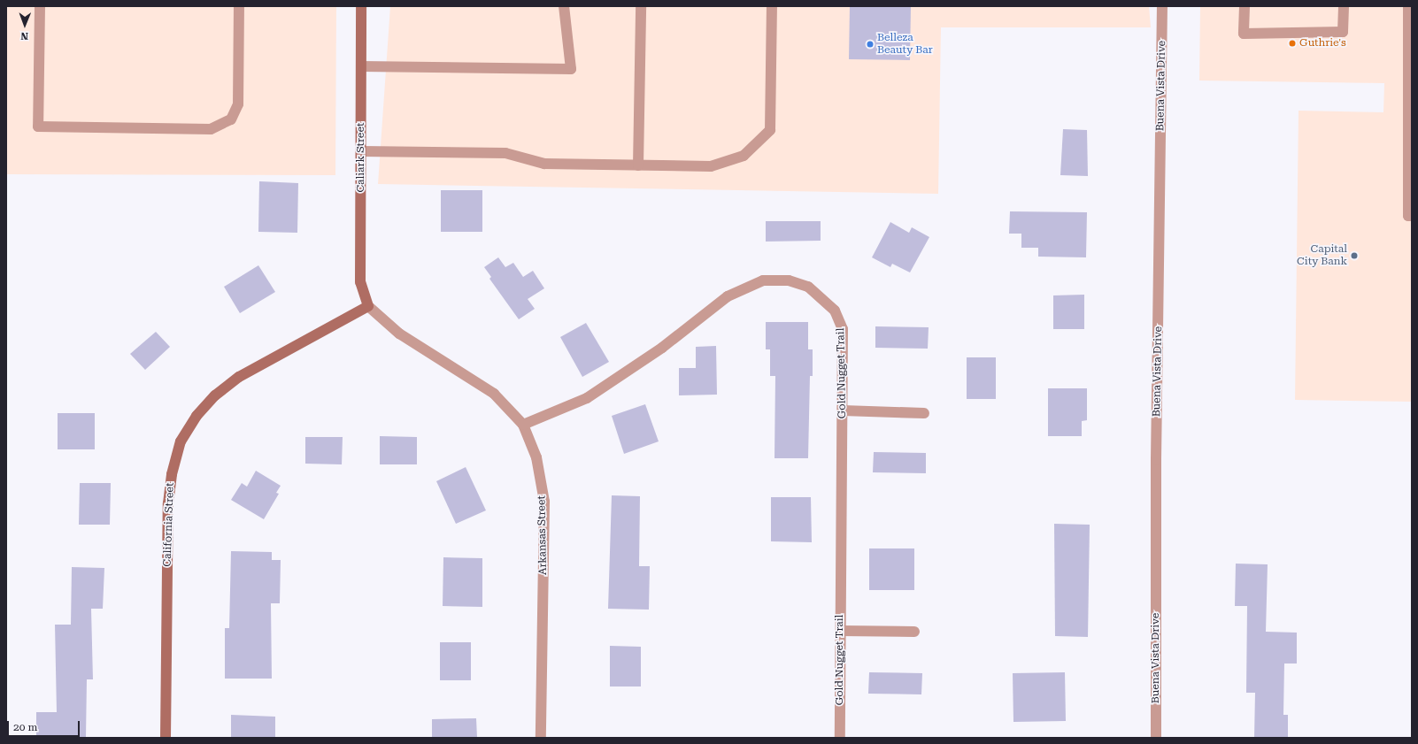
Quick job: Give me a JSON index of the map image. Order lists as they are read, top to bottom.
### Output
{
  "streets": {
    "street": [
      "Buena Vista Drive",
      "Caliark Street",
      "Gold Nugget Trail",
      "California Street",
      "Arkansas Street"
    ]
  },
  "crossings": [
    ["Caliark Street", "California Street"],
    ["Caliark Street", "Arkansas Street"],
    ["Gold Nugget Trail", "Arkansas Street"],
    ["California Street", "Arkansas Street"]
  ],
  "places": ["Guthrie's", "Belleza Beauty Bar", "Capital City Bank"],
  "scale_bar": "20 m",
  "north": "bottom"
}
